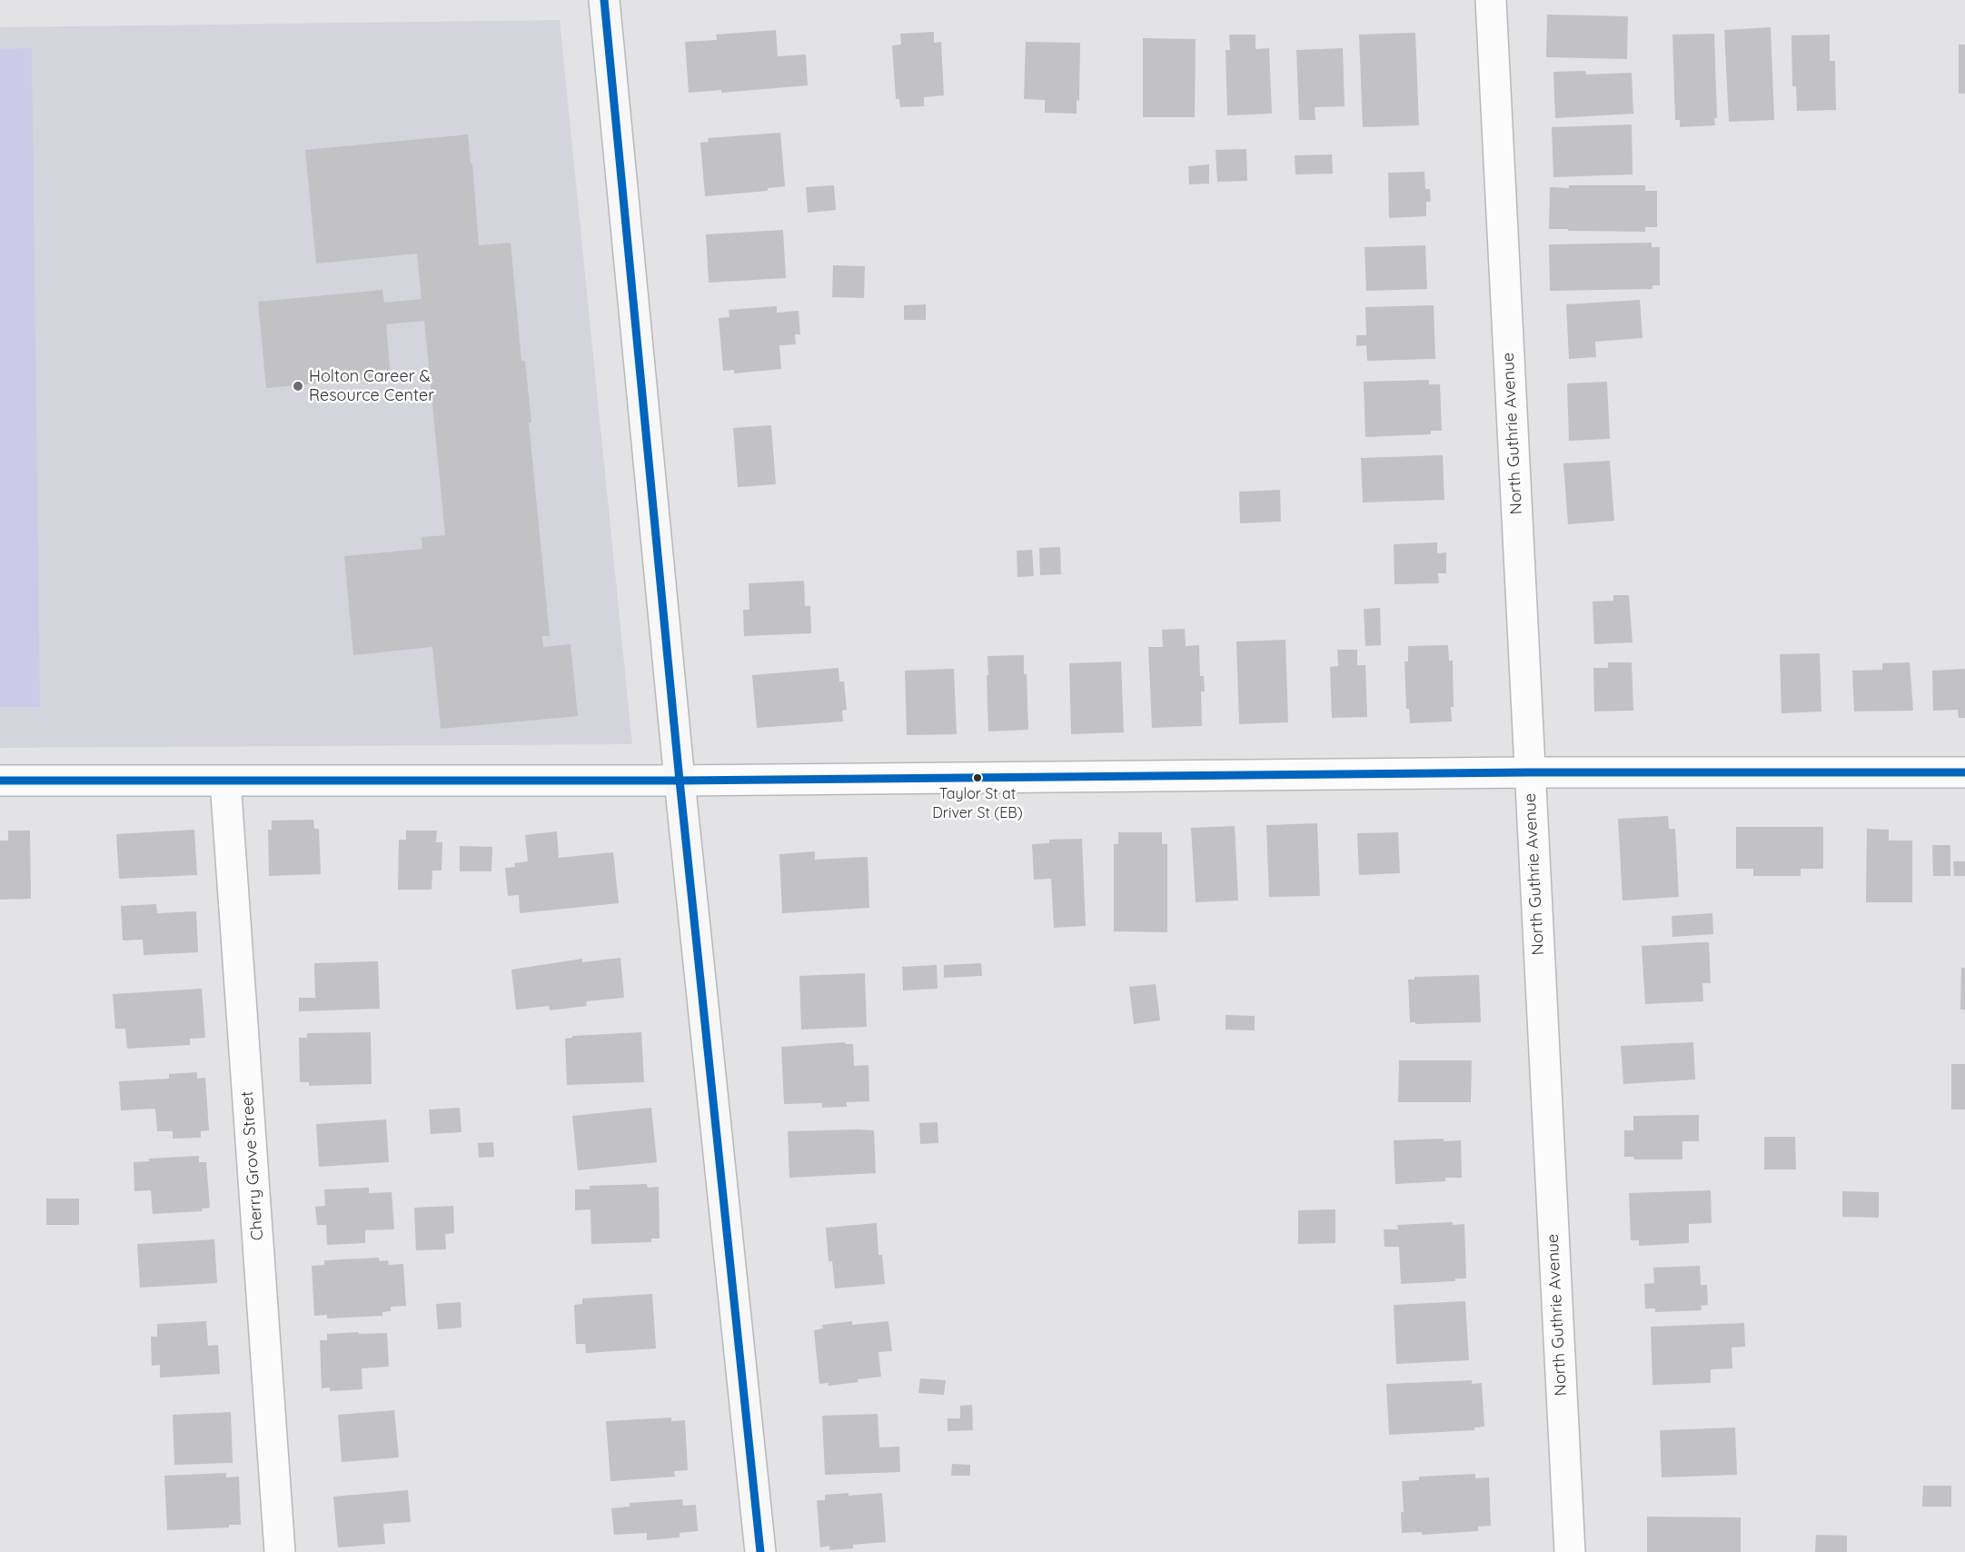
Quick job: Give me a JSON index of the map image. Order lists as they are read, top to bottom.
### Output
{
  "streets": {
    "street": ["North Guthrie Avenue", "Cherry Grove Street"]
  },
  "places": ["Holton Career & Resource Center", "Taylor St at Driver St (EB)"]
}
